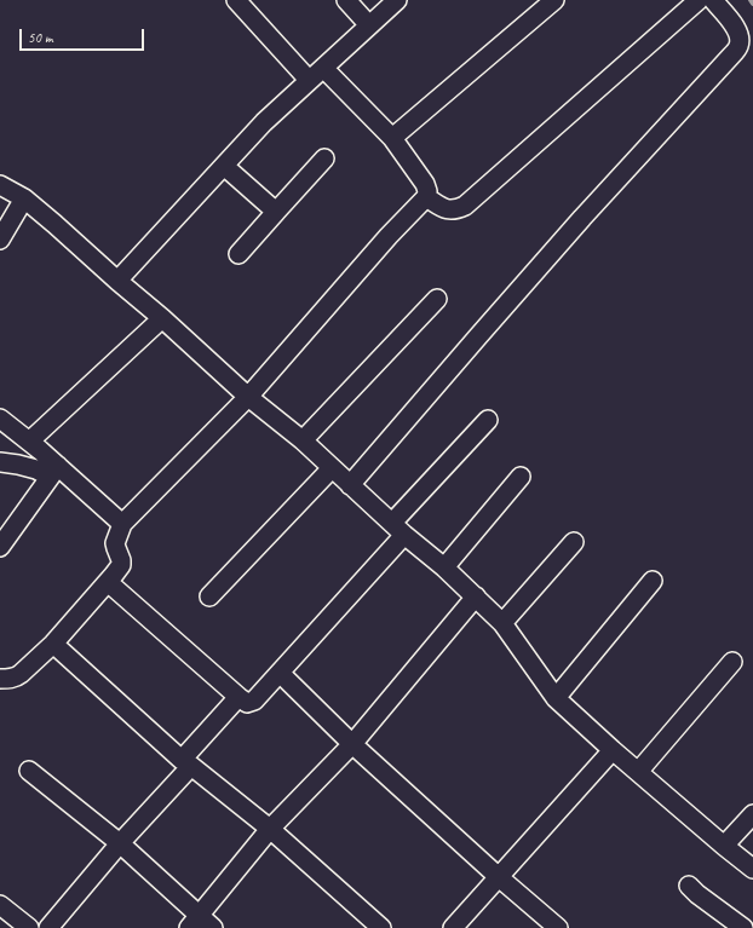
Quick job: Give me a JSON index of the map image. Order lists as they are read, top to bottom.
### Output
{
  "scale_bar": "50 m"
}
